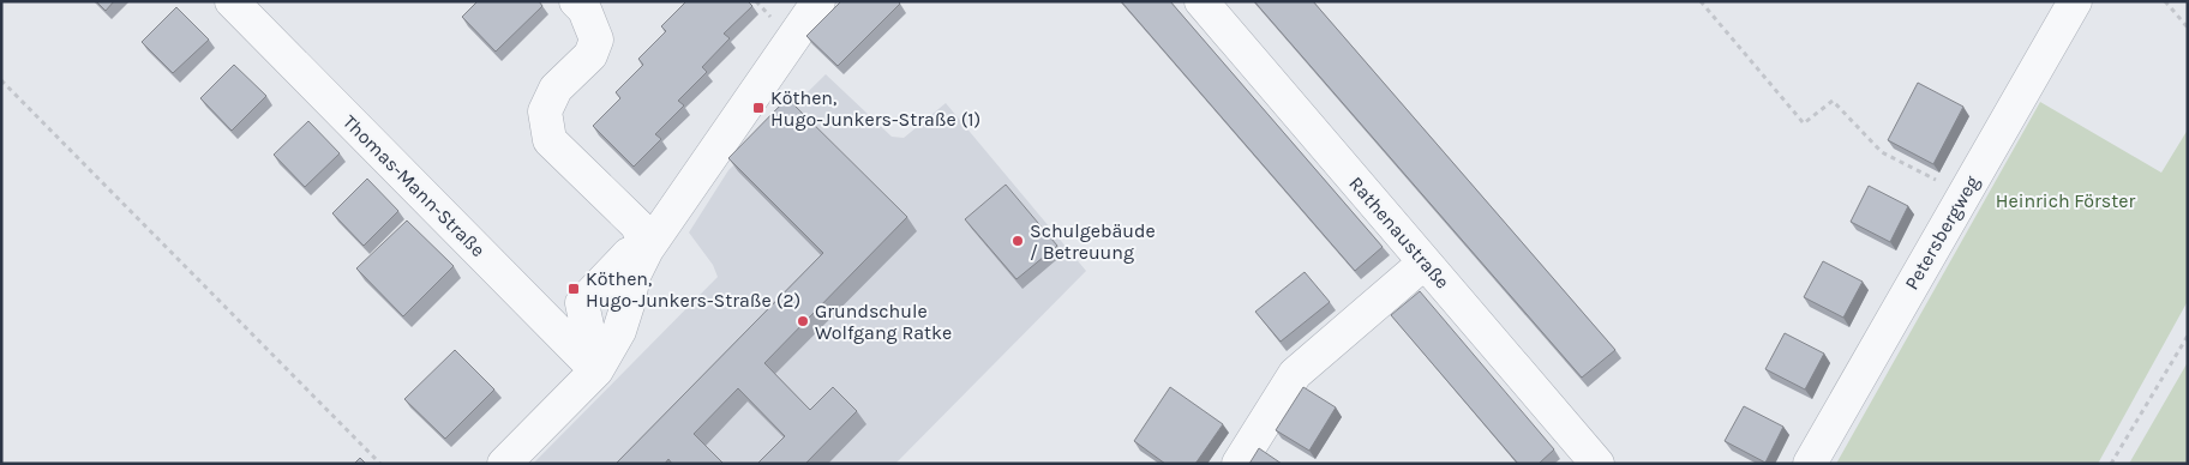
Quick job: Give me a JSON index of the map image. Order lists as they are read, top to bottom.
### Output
{
  "streets": {
    "street": ["Thomas-Mann-Straße", "Rathenaustraße", "Petersbergweg"]
  },
  "parks": ["Heinrich Förster"],
  "places": {
    "transit": ["Köthen, Hugo-Junkers-Straße (1)", "Köthen, Hugo-Junkers-Straße (2)"],
    "other": ["Schulgebäude / Betreuung", "Grundschule Wolfgang Ratke"]
  }
}
